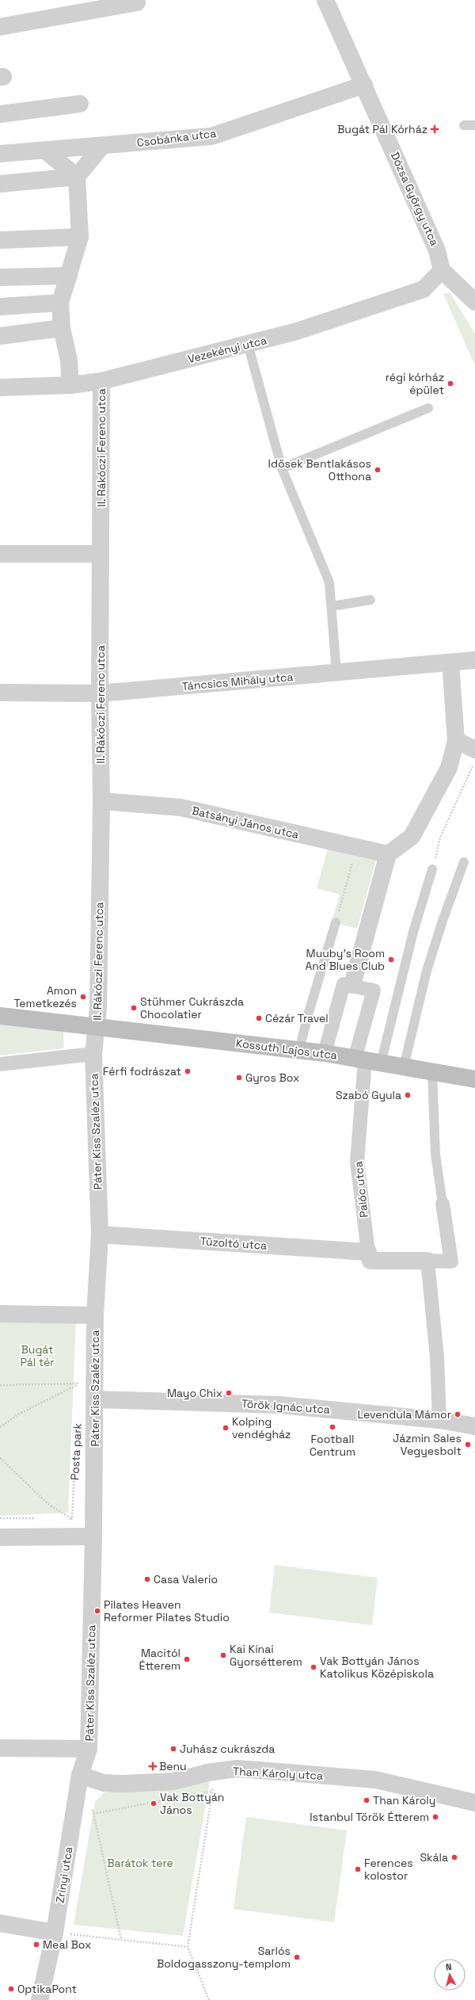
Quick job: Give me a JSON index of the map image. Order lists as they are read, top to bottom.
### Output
{
  "streets": {
    "main road": ["Kossuth Lajos utca"],
    "street": [
      "Csobánka utca",
      "Dózsa György utca",
      "Vezekényi utca",
      "II. Rákóczi Ferenc utca",
      "Táncsics Mihály utca",
      "Batsányi János utca",
      "Páter Kiss Szaléz utca",
      "Palóc utca",
      "Tűzoltó utca",
      "Török Ignác utca",
      "Than Károly utca",
      "Zrínyi utca"
    ],
    "path": ["Posta park"]
  },
  "crossings": [
    ["Csobánka utca", "Dózsa György utca"],
    ["Dózsa György utca", "Vezekényi utca"],
    ["Vezekényi utca", "II. Rákóczi Ferenc utca"],
    ["II. Rákóczi Ferenc utca", "Táncsics Mihály utca"],
    ["II. Rákóczi Ferenc utca", "Batsányi János utca"],
    ["II. Rákóczi Ferenc utca", "Kossuth Lajos utca"],
    ["II. Rákóczi Ferenc utca", "Páter Kiss Szaléz utca"],
    ["Kossuth Lajos utca", "Páter Kiss Szaléz utca"],
    ["Kossuth Lajos utca", "Palóc utca"],
    ["Páter Kiss Szaléz utca", "Tűzoltó utca"],
    ["Páter Kiss Szaléz utca", "Török Ignác utca"],
    ["Páter Kiss Szaléz utca", "Zrínyi utca"],
    ["Palóc utca", "Tűzoltó utca"],
    ["Than Károly utca", "Zrínyi utca"]
  ],
  "parks": ["Bugát Pál tér", "Barátok tere"],
  "places": {
    "health": ["Bugát Pál Kórház", "Benu"],
    "other": [
      "régi kórház épület",
      "Idősek Bentlakásos Otthona",
      "Muuby's Room And Blues Club",
      "Amon Temetkezés",
      "Stühmer Cukrászda Chocolatier",
      "Cézár Travel",
      "Férfi fodrászat",
      "Gyros Box",
      "Szabó Gyula",
      "Mayo Chix",
      "Levendula Mámor",
      "Football Centrum",
      "Kolping vendégház",
      "Jázmin Sales Vegyesbolt",
      "Casa Valerio",
      "Pilates Heaven Reformer Pilates Studio",
      "Kai Kínai Gyorsétterem",
      "Macitól Étterem",
      "Vak Bottyán János Katolikus Középiskola",
      "Juhász cukrászda",
      "Than Károly",
      "Vak Bottyán János",
      "Istanbul Török Étterem",
      "Skála",
      "Ferences kolostor",
      "Meal Box",
      "Sarlós Boldogasszony-templom",
      "OptikaPont"
    ]
  },
  "north": "top"
}
